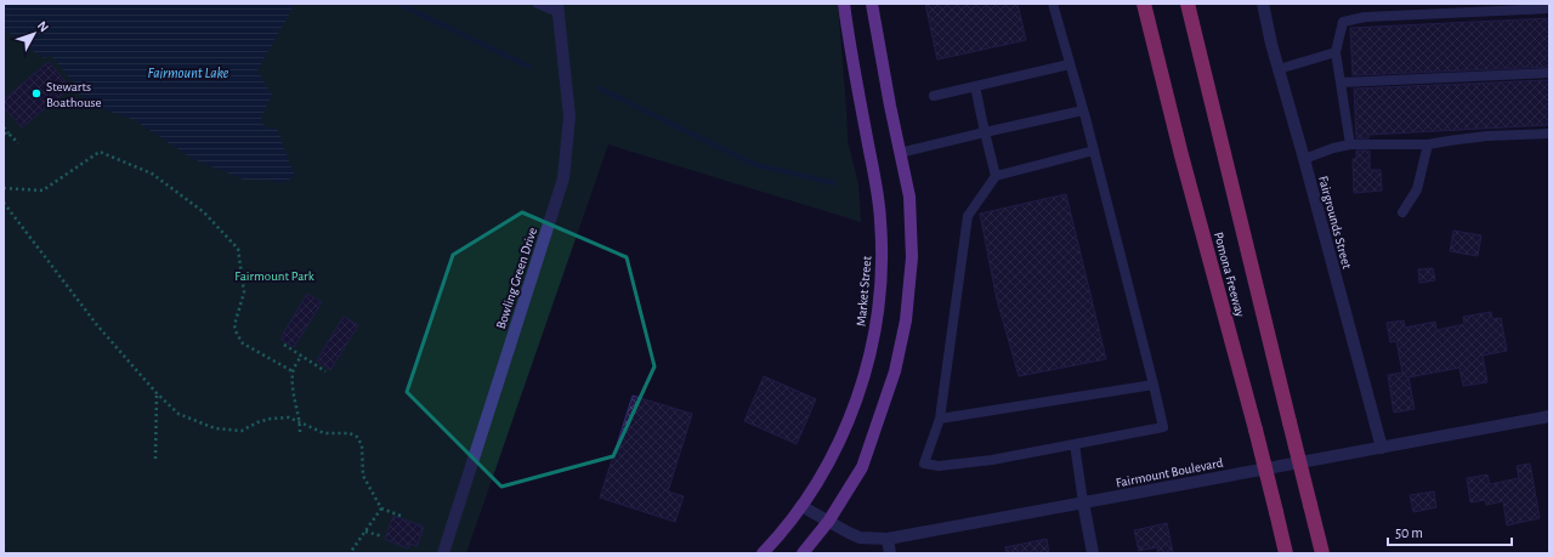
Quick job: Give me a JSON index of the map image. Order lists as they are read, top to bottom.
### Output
{
  "streets": {
    "highway": ["Pomona Freeway"],
    "main road": ["Market Street"],
    "street": ["Fairgrounds Street", "Bowling Green Drive", "Fairmount Boulevard"]
  },
  "crossings": [
    ["Fairgrounds Street", "Fairmount Boulevard"],
    ["Market Street", "Fairmount Boulevard"]
  ],
  "water": ["Fairmount Lake"],
  "parks": ["Fairmount Park"],
  "places": ["Stewarts Boathouse"],
  "scale_bar": "50 m",
  "north": "top right"
}
